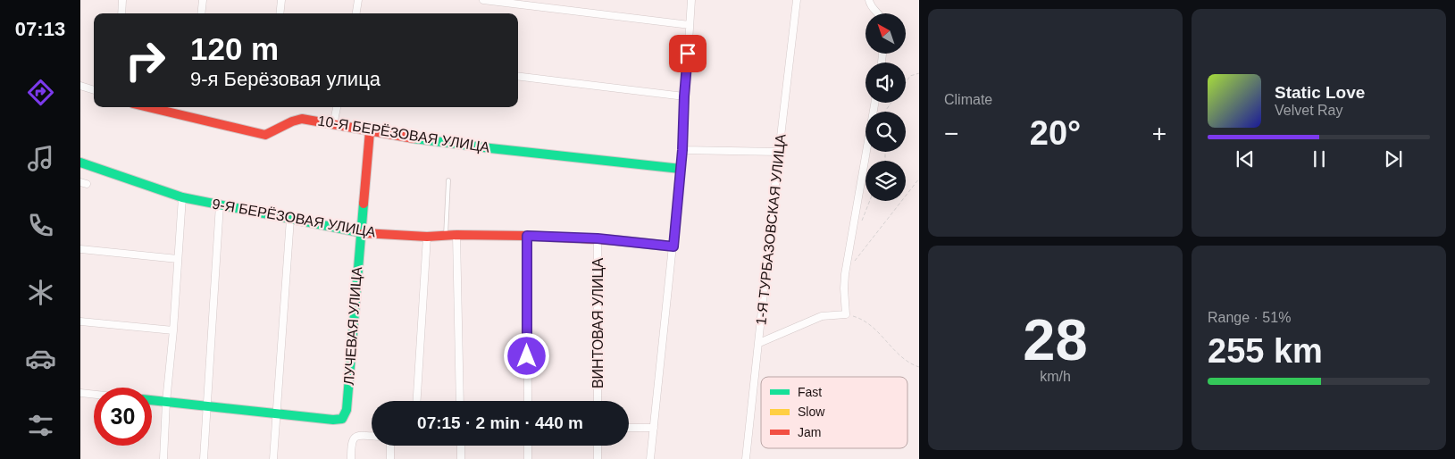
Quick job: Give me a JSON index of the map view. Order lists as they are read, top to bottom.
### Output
{
  "streets": {
    "street": [
      "10-Я БЕРЁЗОВАЯ УЛИЦА",
      "9-Я БЕРЁЗОВАЯ УЛИЦА",
      "1-Я ТУРБАЗОВСКАЯ УЛИЦА",
      "ВИНТОВАЯ УЛИЦА",
      "ЛУЧЕВАЯ УЛИЦА"
    ]
  },
  "crossings": [
    ["10-Я БЕРЁЗОВАЯ УЛИЦА", "ЛУЧЕВАЯ УЛИЦА"],
    ["9-Я БЕРЁЗОВАЯ УЛИЦА", "ВИНТОВАЯ УЛИЦА"],
    ["9-Я БЕРЁЗОВАЯ УЛИЦА", "ЛУЧЕВАЯ УЛИЦА"]
  ],
  "legend": ["Fast", "Slow", "Jam"],
  "north": "top left",
  "page": {
    "tabs": "07:13",
    "tile": [
      "Climate",
      ["28", "km/h"],
      ["Range · 51%", "255 km"]
    ],
    "turn": ["120 m", "9-я Берёзовая улица"],
    "song": ["Static Love", "Velvet Ray"],
    "heat": ["−", "20°", "+"],
    "limit": "30",
    "trip": "07:15 · 2 min · 440 m"
  }
}
